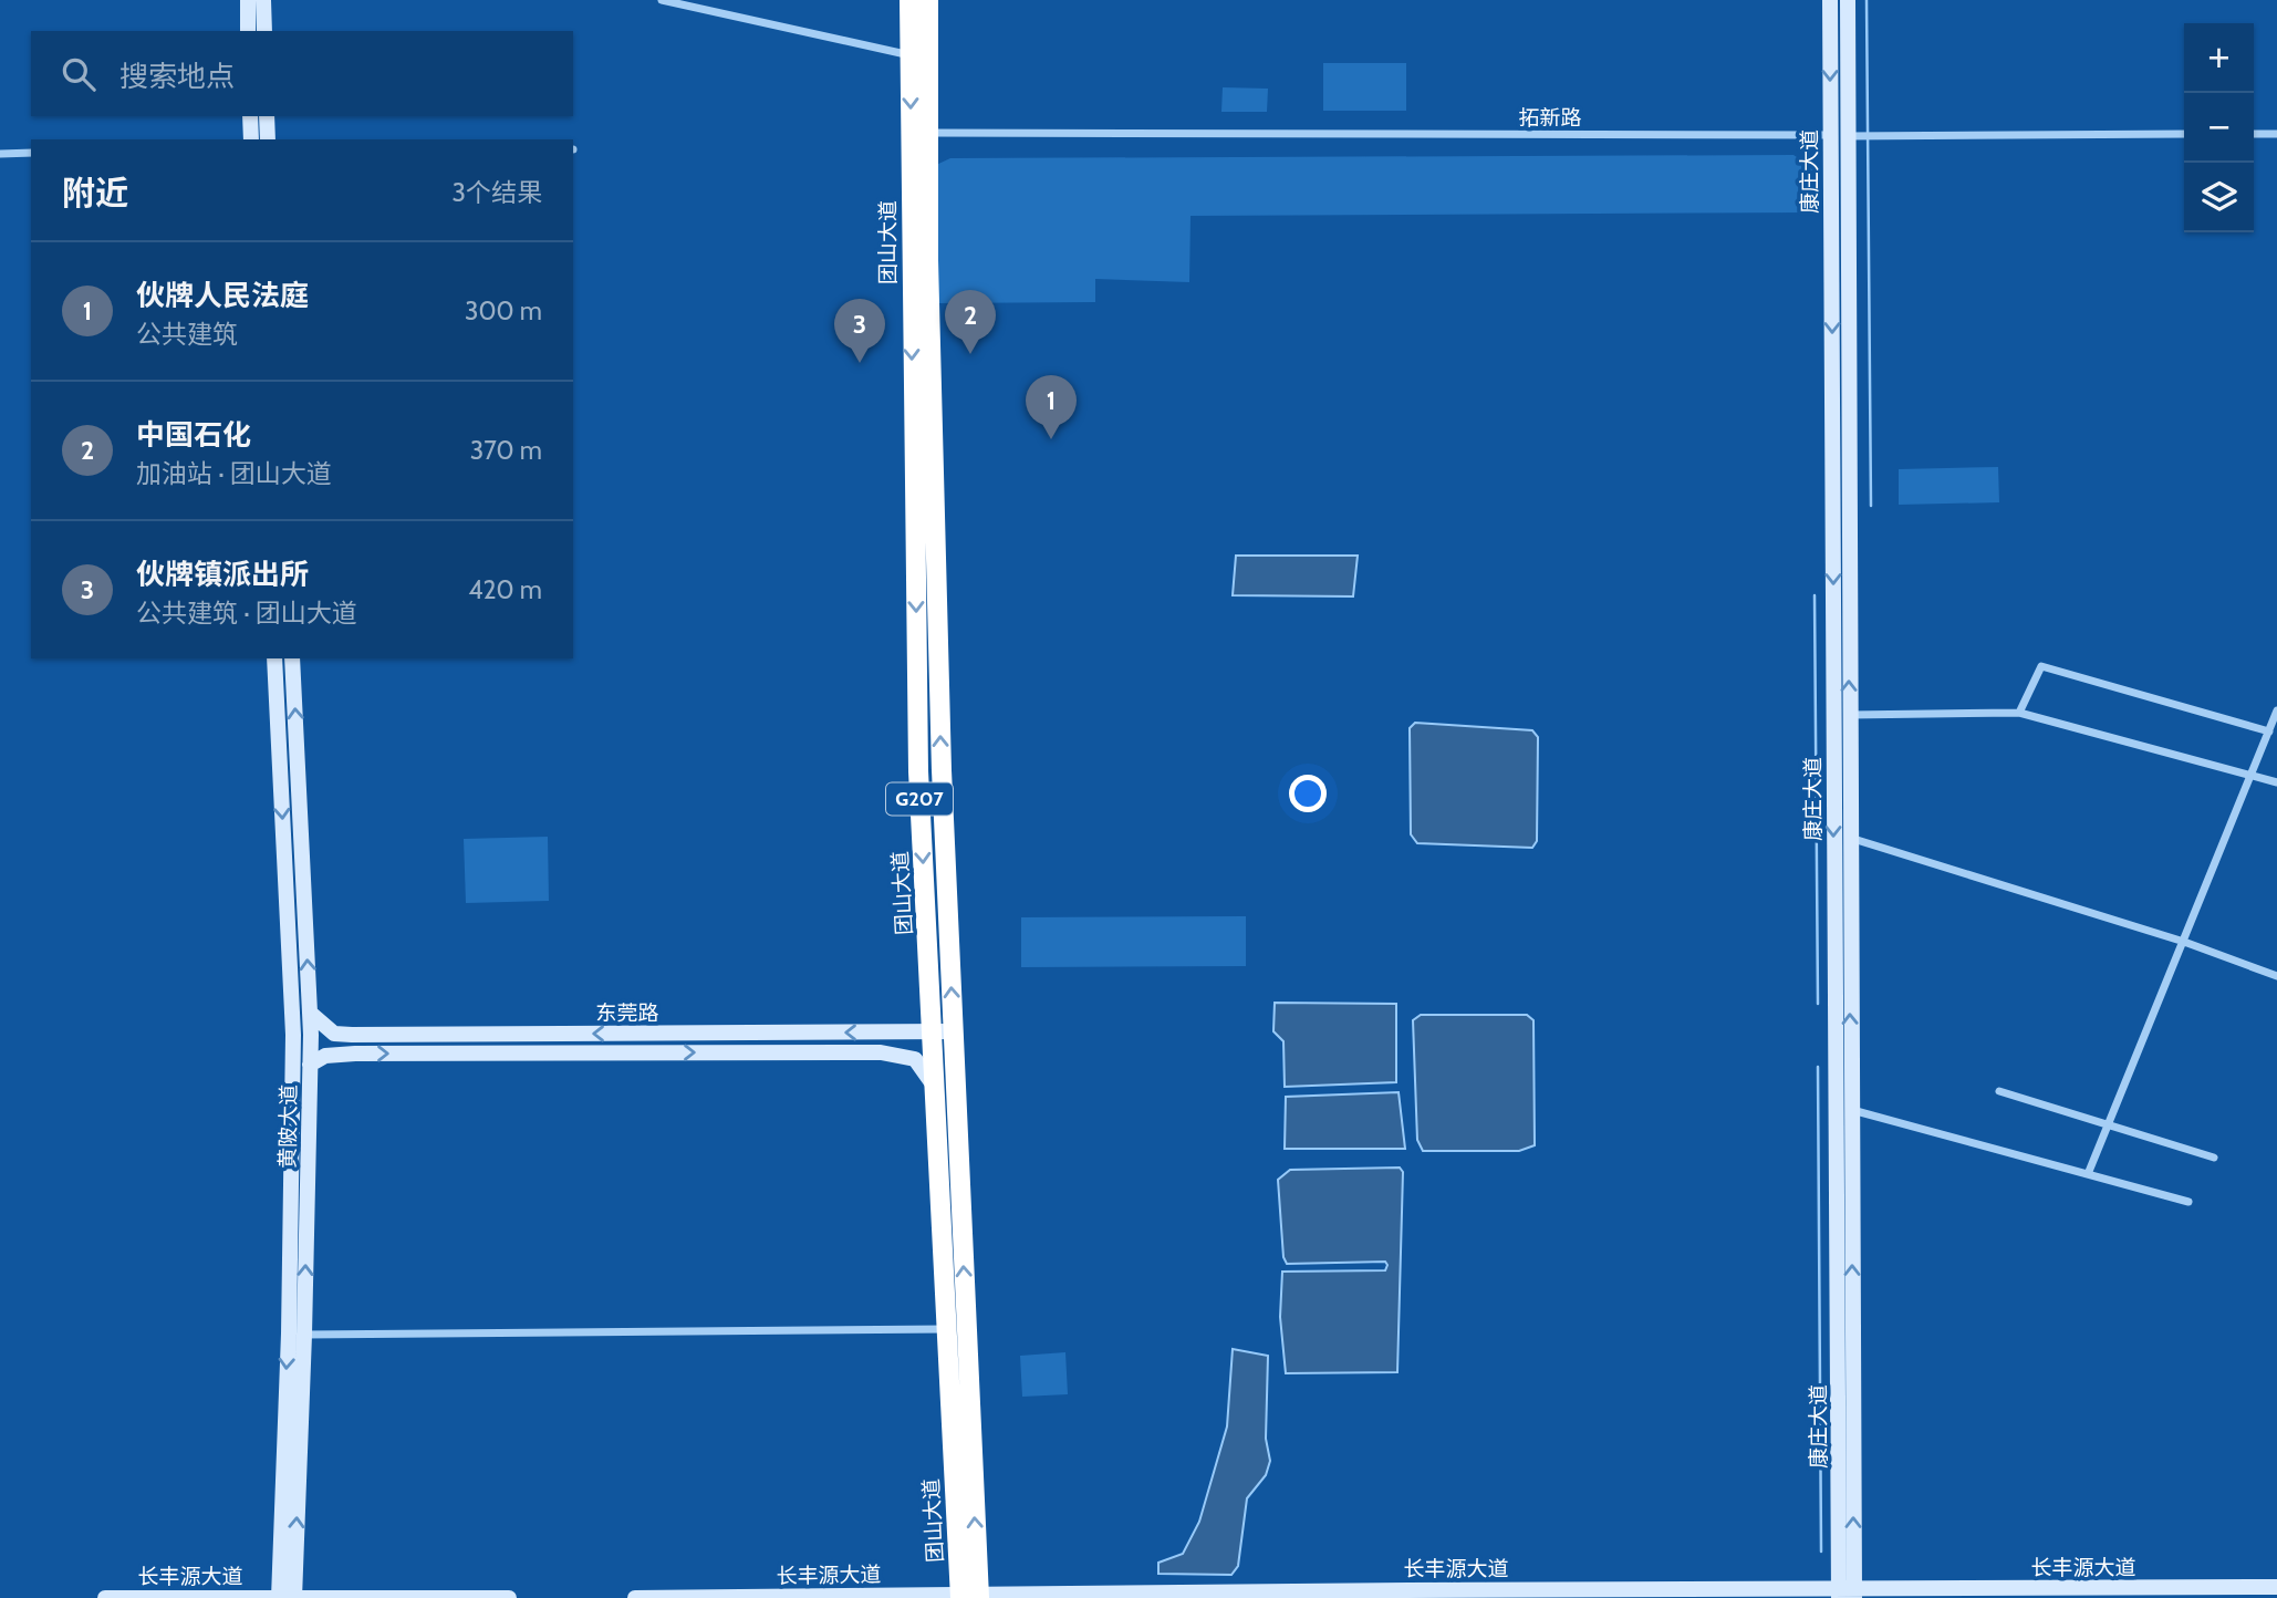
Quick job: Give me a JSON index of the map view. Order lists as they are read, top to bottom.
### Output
{
  "streets": {
    "highway": ["团山大道", "G207"],
    "main road": [
      "康庄大道",
      "东莞路",
      "黄陂大道",
      "长丰源大道"
    ],
    "street": ["拓新路"]
  },
  "crossings": [
    ["拓新路", "康庄大道"],
    ["拓新路", "团山大道"],
    ["康庄大道", "长丰源大道"],
    ["团山大道", "东莞路"],
    ["团山大道", "长丰源大道"],
    ["东莞路", "黄陂大道"],
    ["黄陂大道", "长丰源大道"]
  ],
  "page": {
    "map_buttons": ["+", "−"],
    "search": "搜索地点",
    "heading": ["附近", "3个结果"],
    "list": [
      {
        "mark": "1",
        "name": "伙牌人民法庭",
        "note": "公共建筑",
        "value": "300 m"
      },
      {
        "mark": "2",
        "name": "中国石化",
        "note": "加油站 · 团山大道",
        "value": "370 m"
      },
      {
        "mark": "3",
        "name": "伙牌镇派出所",
        "note": "公共建筑 · 团山大道",
        "value": "420 m"
      }
    ],
    "pins": ["2", "3", "1"]
  }
}
